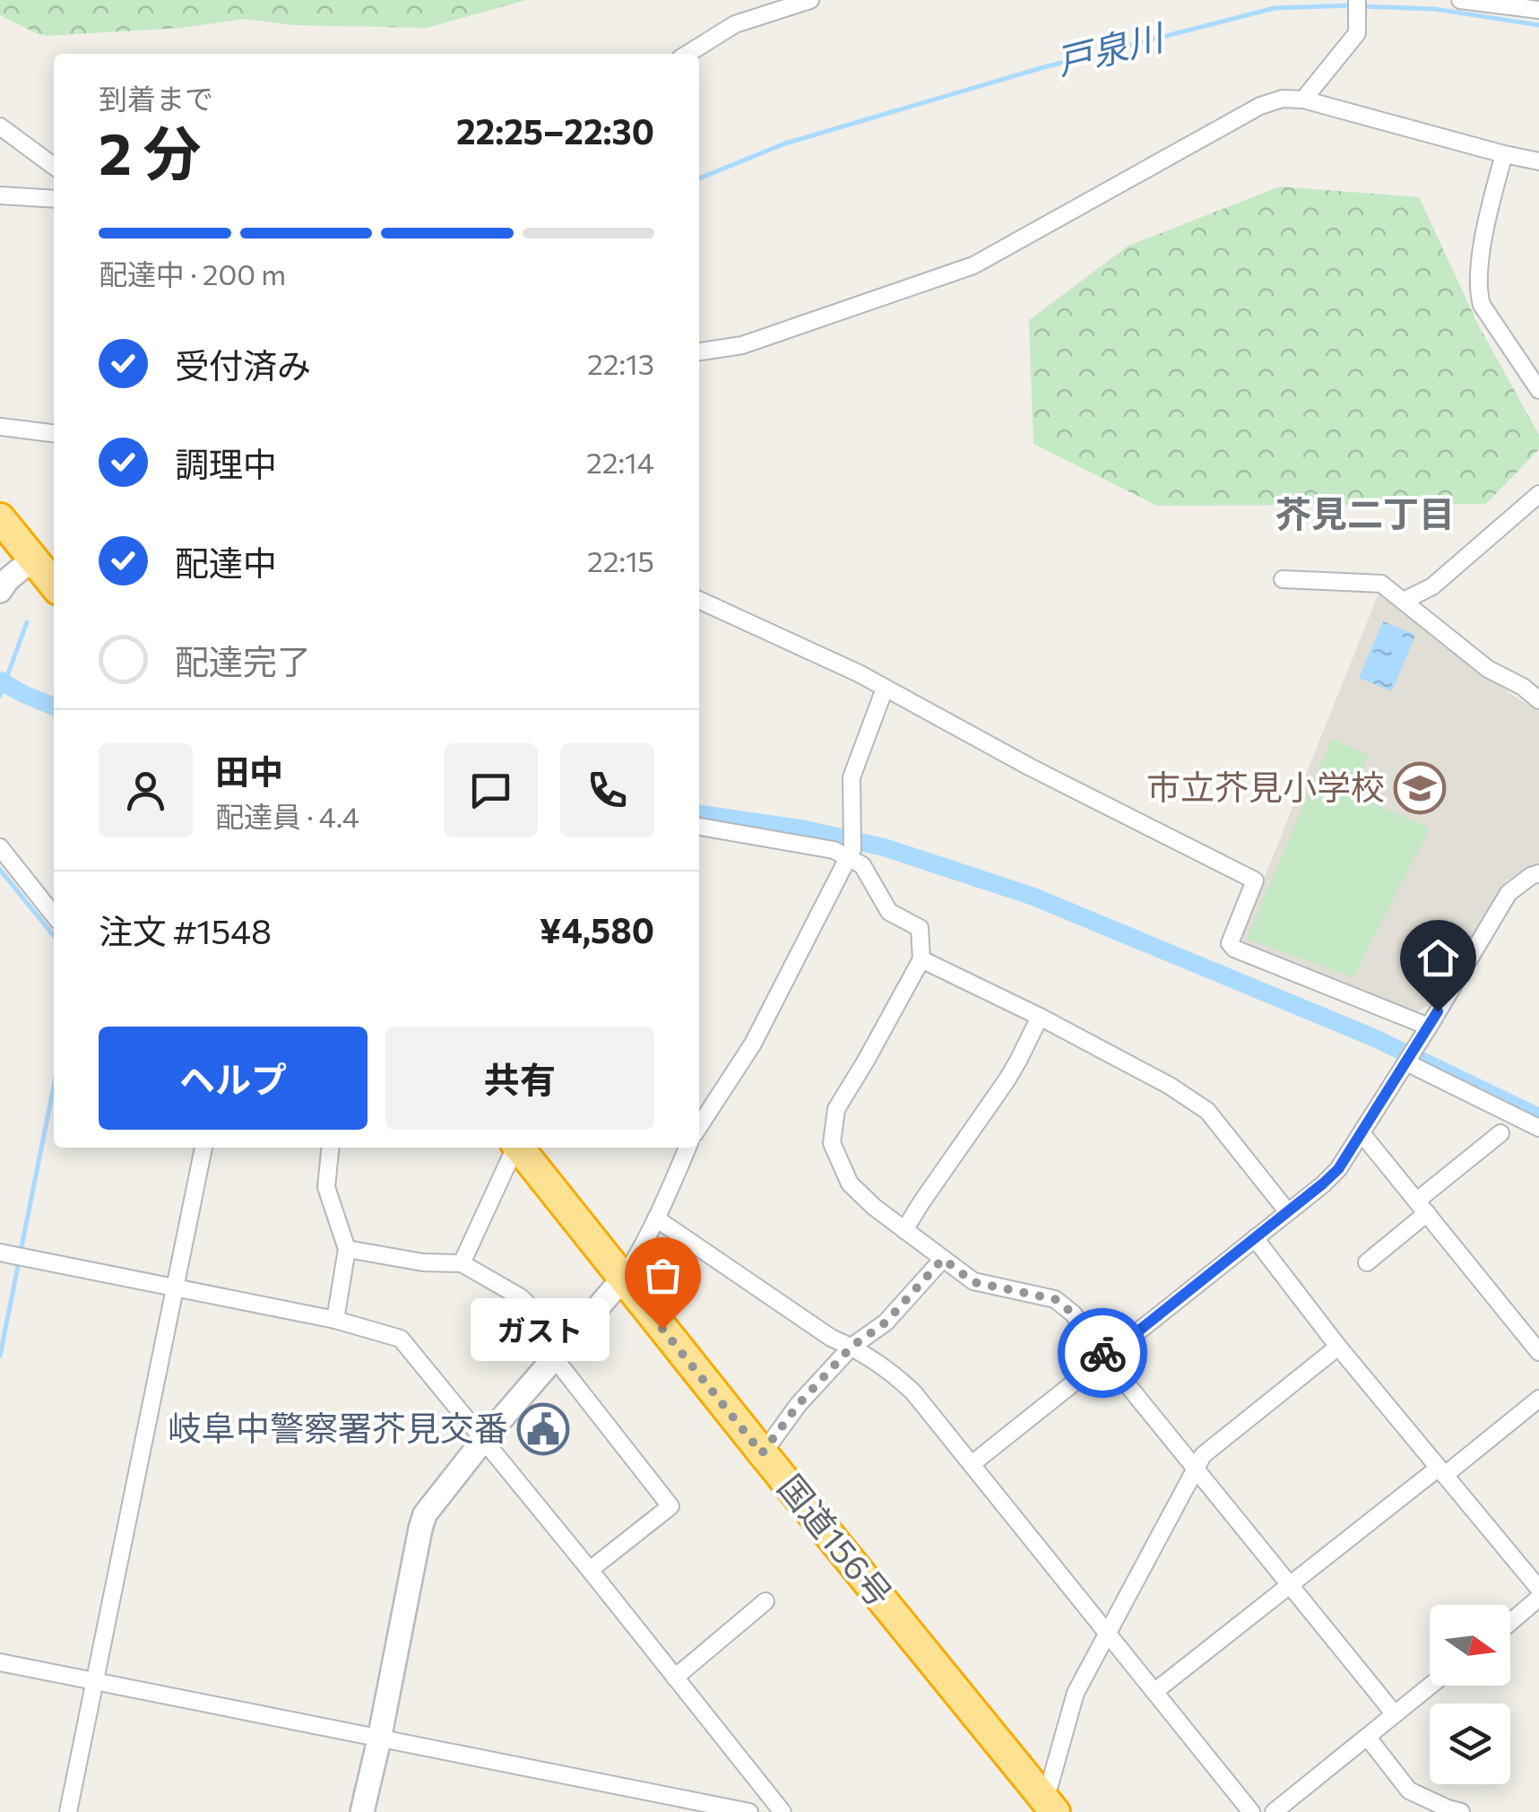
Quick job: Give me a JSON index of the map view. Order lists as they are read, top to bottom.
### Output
{
  "streets": {
    "highway": ["国道156号"]
  },
  "districts": ["芥見二丁目"],
  "water": ["戸泉川"],
  "places": {
    "school or university": ["市立芥見小学校"],
    "other": ["ガスト"],
    "public building": ["岐阜中警察署芥見交番"]
  },
  "north": "right",
  "page": {
    "heading": ["2 分", "到着まで", "22:25–22:30"],
    "panel": [
      "田中",
      "配達員 · 4.4",
      "注文 #1548",
      "¥4,580"
    ],
    "bar": "配達中 · 200 m",
    "list": [
      ["受付済み", "22:13"],
      ["調理中", "22:14"],
      ["配達中", "22:15"],
      "配達完了"
    ],
    "buttons": ["ヘルプ", "共有"],
    "bubble": "ガスト"
  }
}
